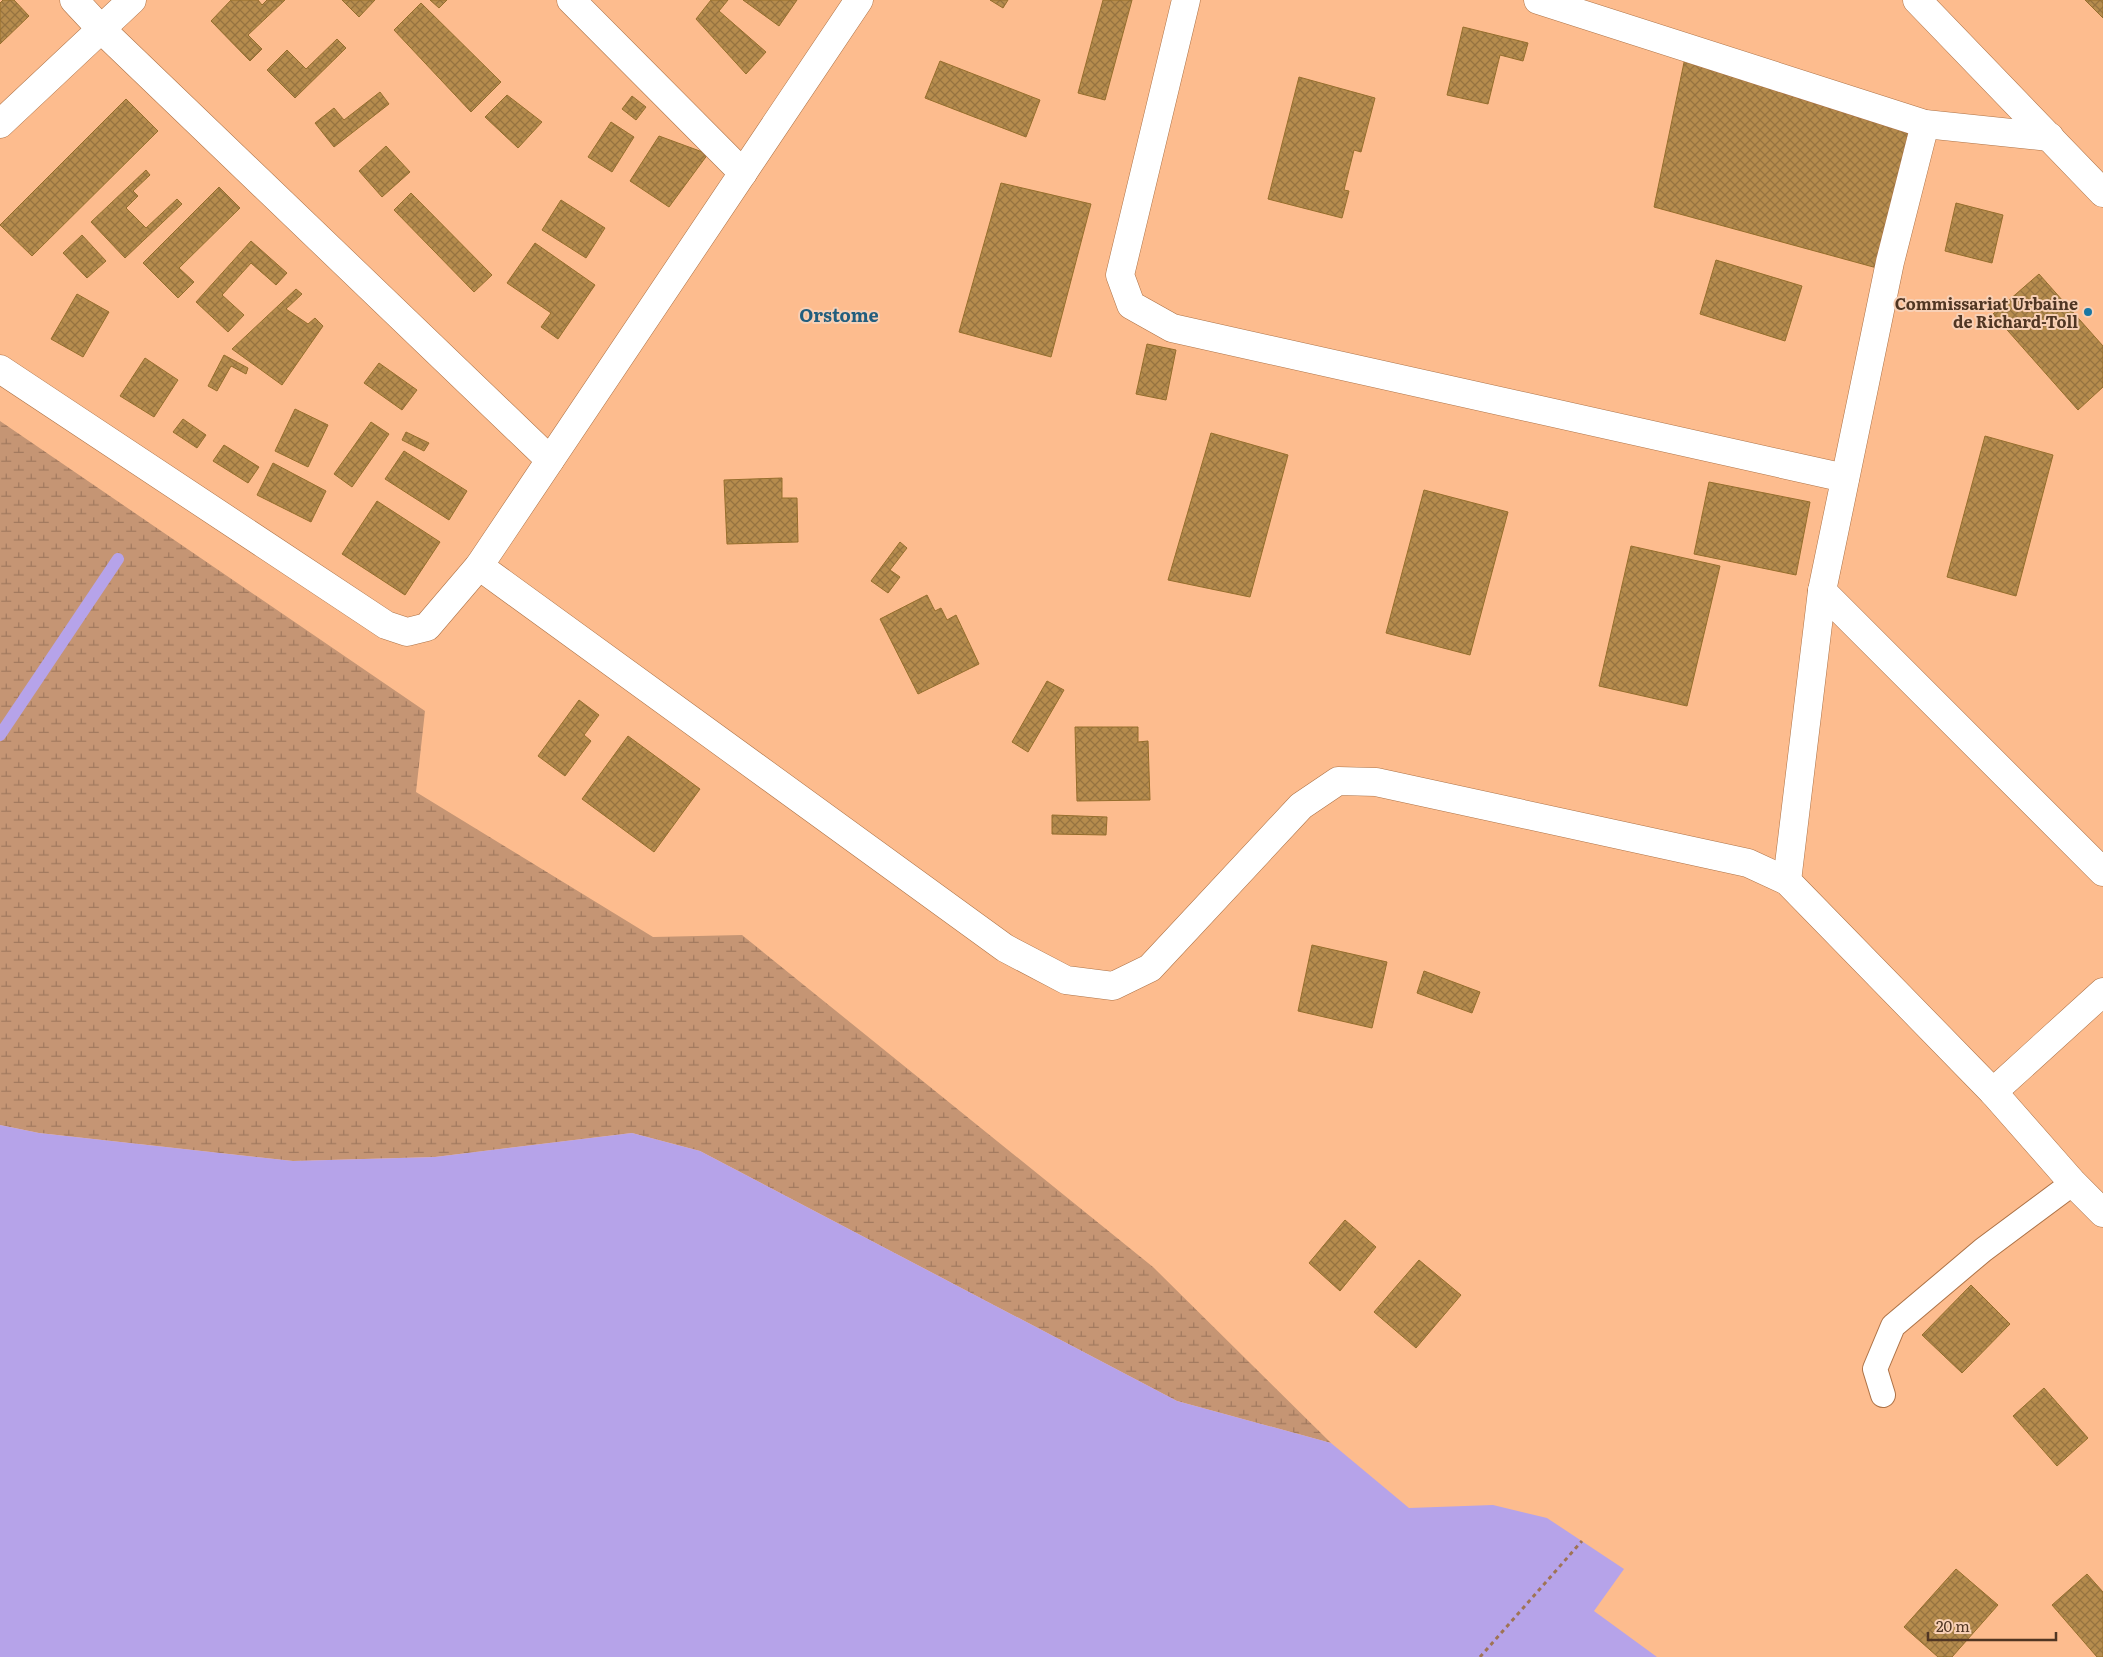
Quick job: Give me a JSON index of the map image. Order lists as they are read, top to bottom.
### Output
{
  "districts": ["Orstome"],
  "places": ["Commissariat Urbaine de Richard-Toll"],
  "scale_bar": "20 m"
}
